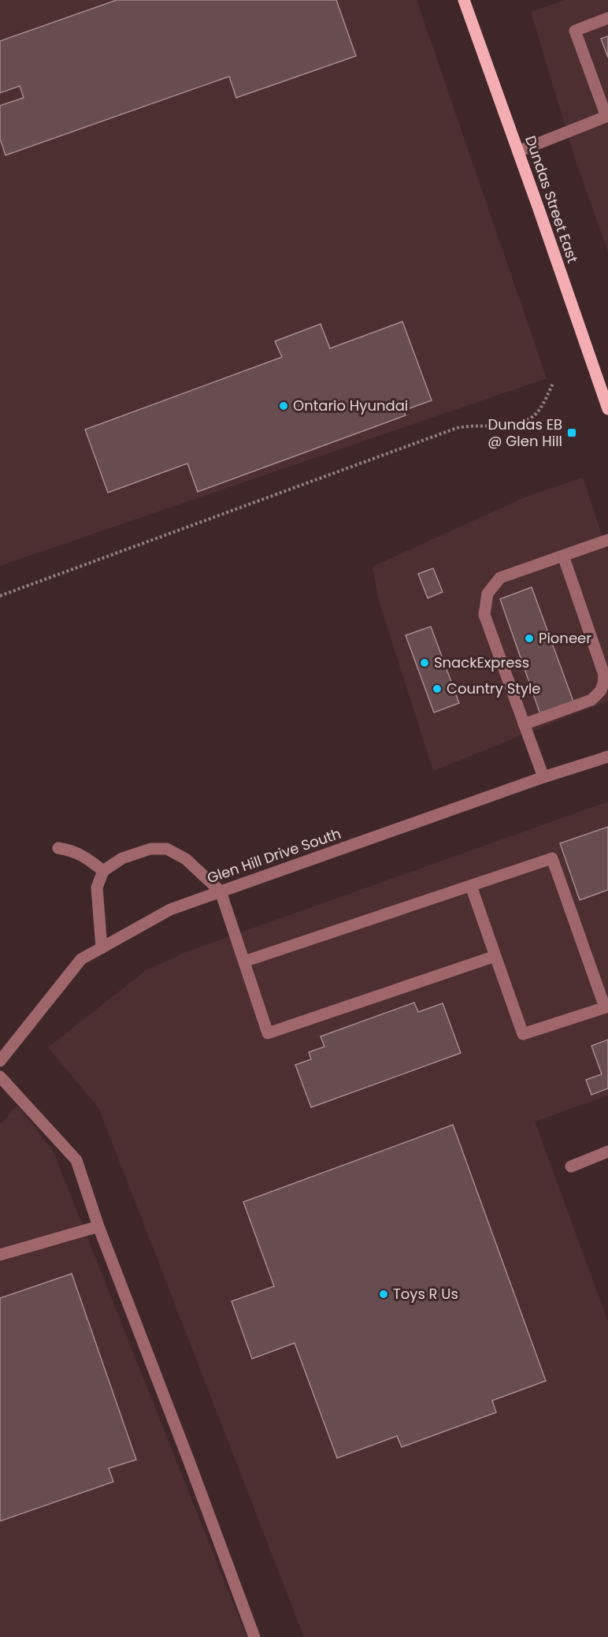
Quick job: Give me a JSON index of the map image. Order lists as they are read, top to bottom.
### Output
{
  "streets": {
    "main road": ["Dundas Street East"],
    "street": ["Glen Hill Drive South"]
  },
  "places": {
    "other": [
      "Ontario Hyundai",
      "Pioneer",
      "SnackExpress",
      "Country Style",
      "Toys R Us"
    ],
    "transit": ["Dundas EB @ Glen Hill"]
  }
}
